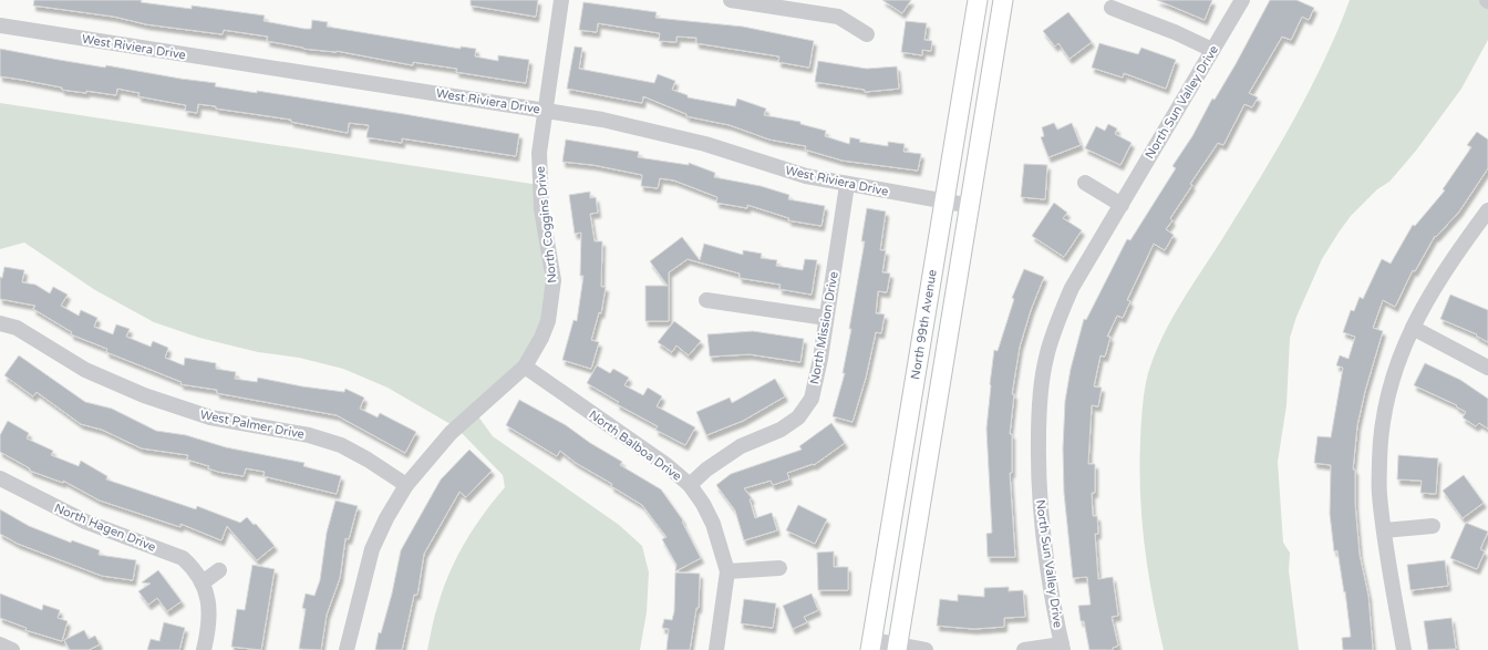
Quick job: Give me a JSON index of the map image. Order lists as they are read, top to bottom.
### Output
{
  "streets": {
    "main road": ["North 99th Avenue"],
    "street": [
      "West Riviera Drive",
      "North Sun Valley Drive",
      "North Coggins Drive",
      "North Mission Drive",
      "West Palmer Drive",
      "North Balboa Drive",
      "North Hagen Drive"
    ]
  },
  "crossings": [
    ["West Riviera Drive", "North Coggins Drive"],
    ["West Riviera Drive", "North 99th Avenue"],
    ["West Riviera Drive", "North Mission Drive"],
    ["North Coggins Drive", "West Palmer Drive"],
    ["North Coggins Drive", "North Balboa Drive"],
    ["North Mission Drive", "North Balboa Drive"]
  ]
}
